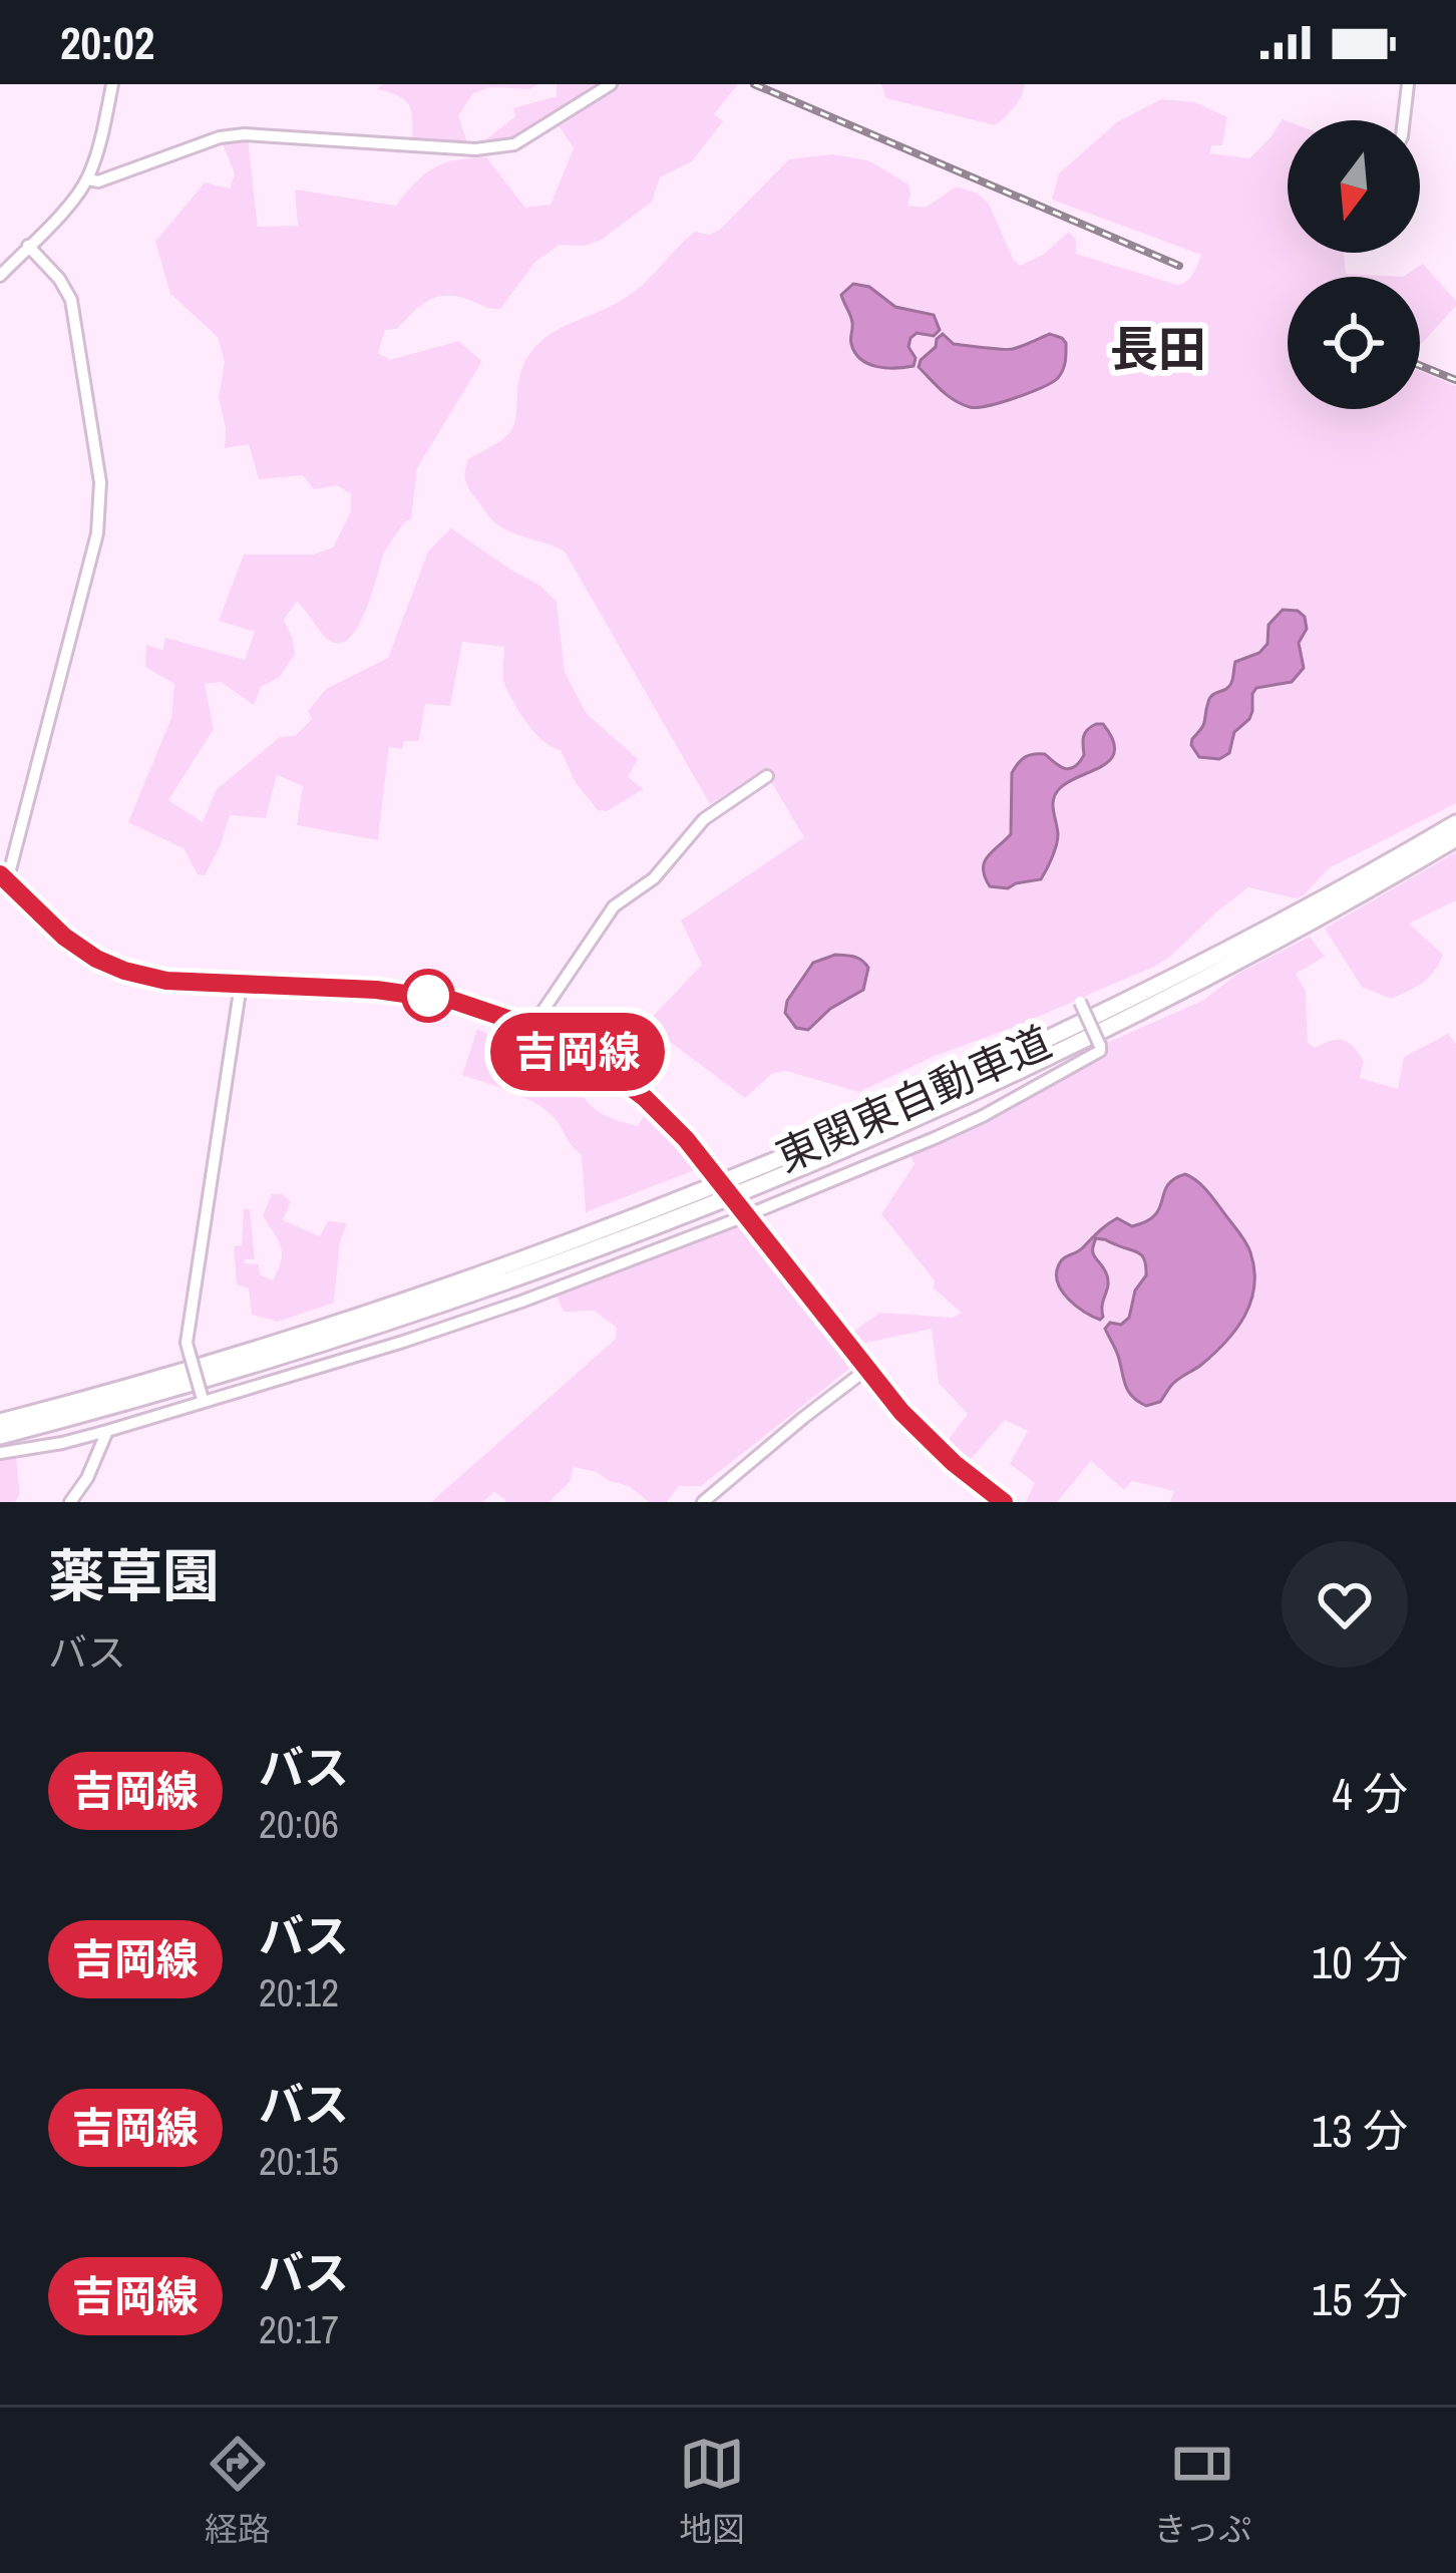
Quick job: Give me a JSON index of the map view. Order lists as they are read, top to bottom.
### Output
{
  "streets": {
    "highway": ["東関東自動車道"]
  },
  "districts": ["長田"],
  "lines": ["bus line 吉岡線"],
  "north": "bottom",
  "page": {
    "status": "20:02",
    "on_map": "吉岡線",
    "heading": ["薬草園", "バス"],
    "list": [
      {
        "mark": "吉岡線",
        "name": "バス",
        "note": "20:06",
        "value": "4 分"
      },
      {
        "mark": "吉岡線",
        "name": "バス",
        "note": "20:12",
        "value": "10 分"
      },
      {
        "mark": "吉岡線",
        "name": "バス",
        "note": "20:15",
        "value": "13 分"
      },
      {
        "mark": "吉岡線",
        "name": "バス",
        "note": "20:17",
        "value": "15 分"
      }
    ],
    "tabs": ["経路", "地図", "きっぷ"]
  }
}
